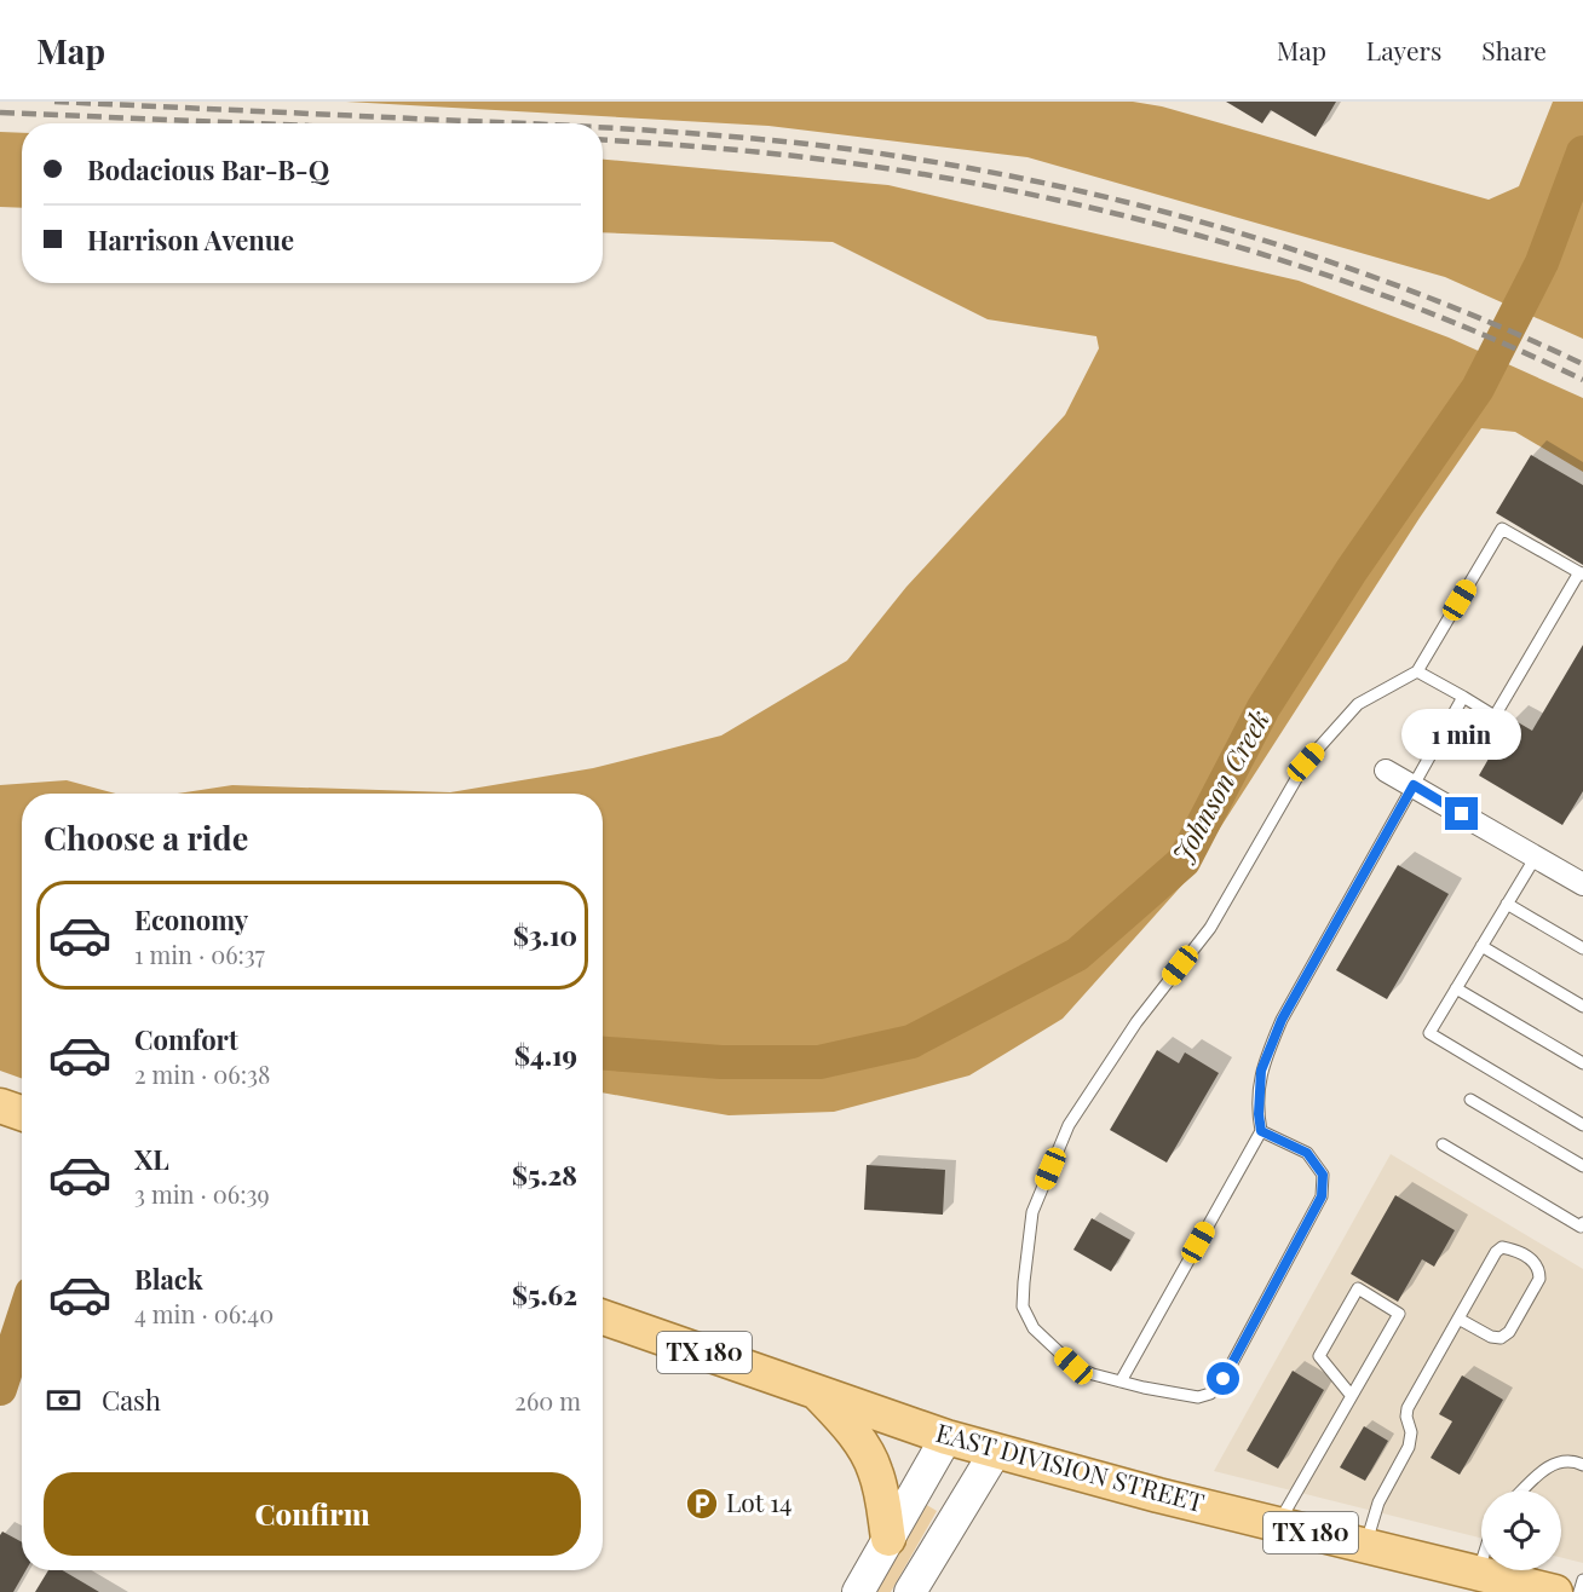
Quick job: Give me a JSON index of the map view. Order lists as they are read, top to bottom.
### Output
{
  "streets": {
    "main road": ["TX 180", "EAST DIVISION STREET"]
  },
  "water": ["Johnson Creek"],
  "places": {
    "parking": ["Lot 14"]
  },
  "page": {
    "header": "Map",
    "nav": ["Map", "Layers", "Share"],
    "banner": ["Bodacious Bar-B-Q", "Harrison Avenue"],
    "bubble": "1 min",
    "heading": "Choose a ride",
    "list": [
      {
        "name": "Economy",
        "note": "1 min · 06:37",
        "value": "$3.10"
      },
      {
        "name": "Comfort",
        "note": "2 min · 06:38",
        "value": "$4.19"
      },
      {
        "name": "XL",
        "note": "3 min · 06:39",
        "value": "$5.28"
      },
      {
        "name": "Black",
        "note": "4 min · 06:40",
        "value": "$5.62"
      }
    ],
    "pay": ["Cash", "260 m"],
    "buttons": "Confirm"
  }
}
